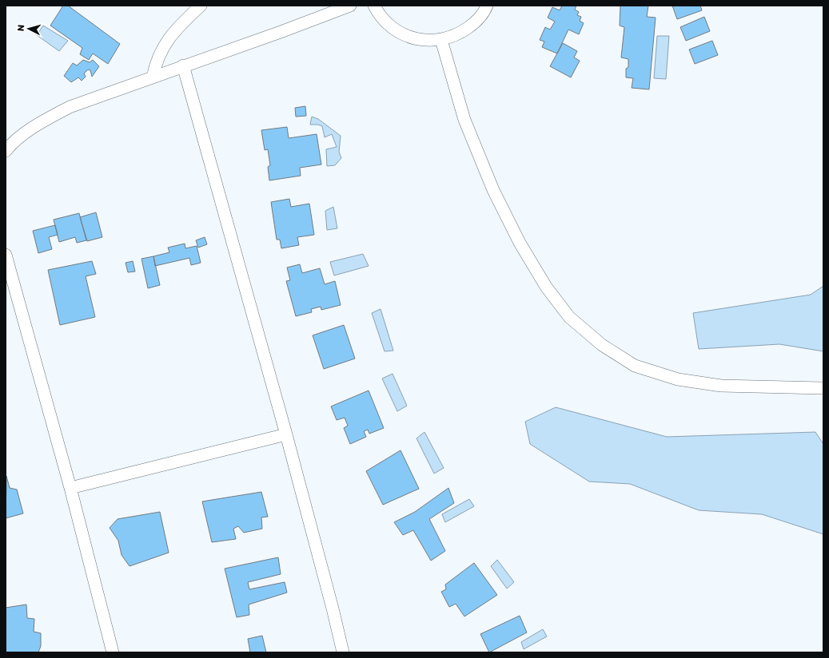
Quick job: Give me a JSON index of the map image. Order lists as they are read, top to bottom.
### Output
{
  "north": "left"
}
